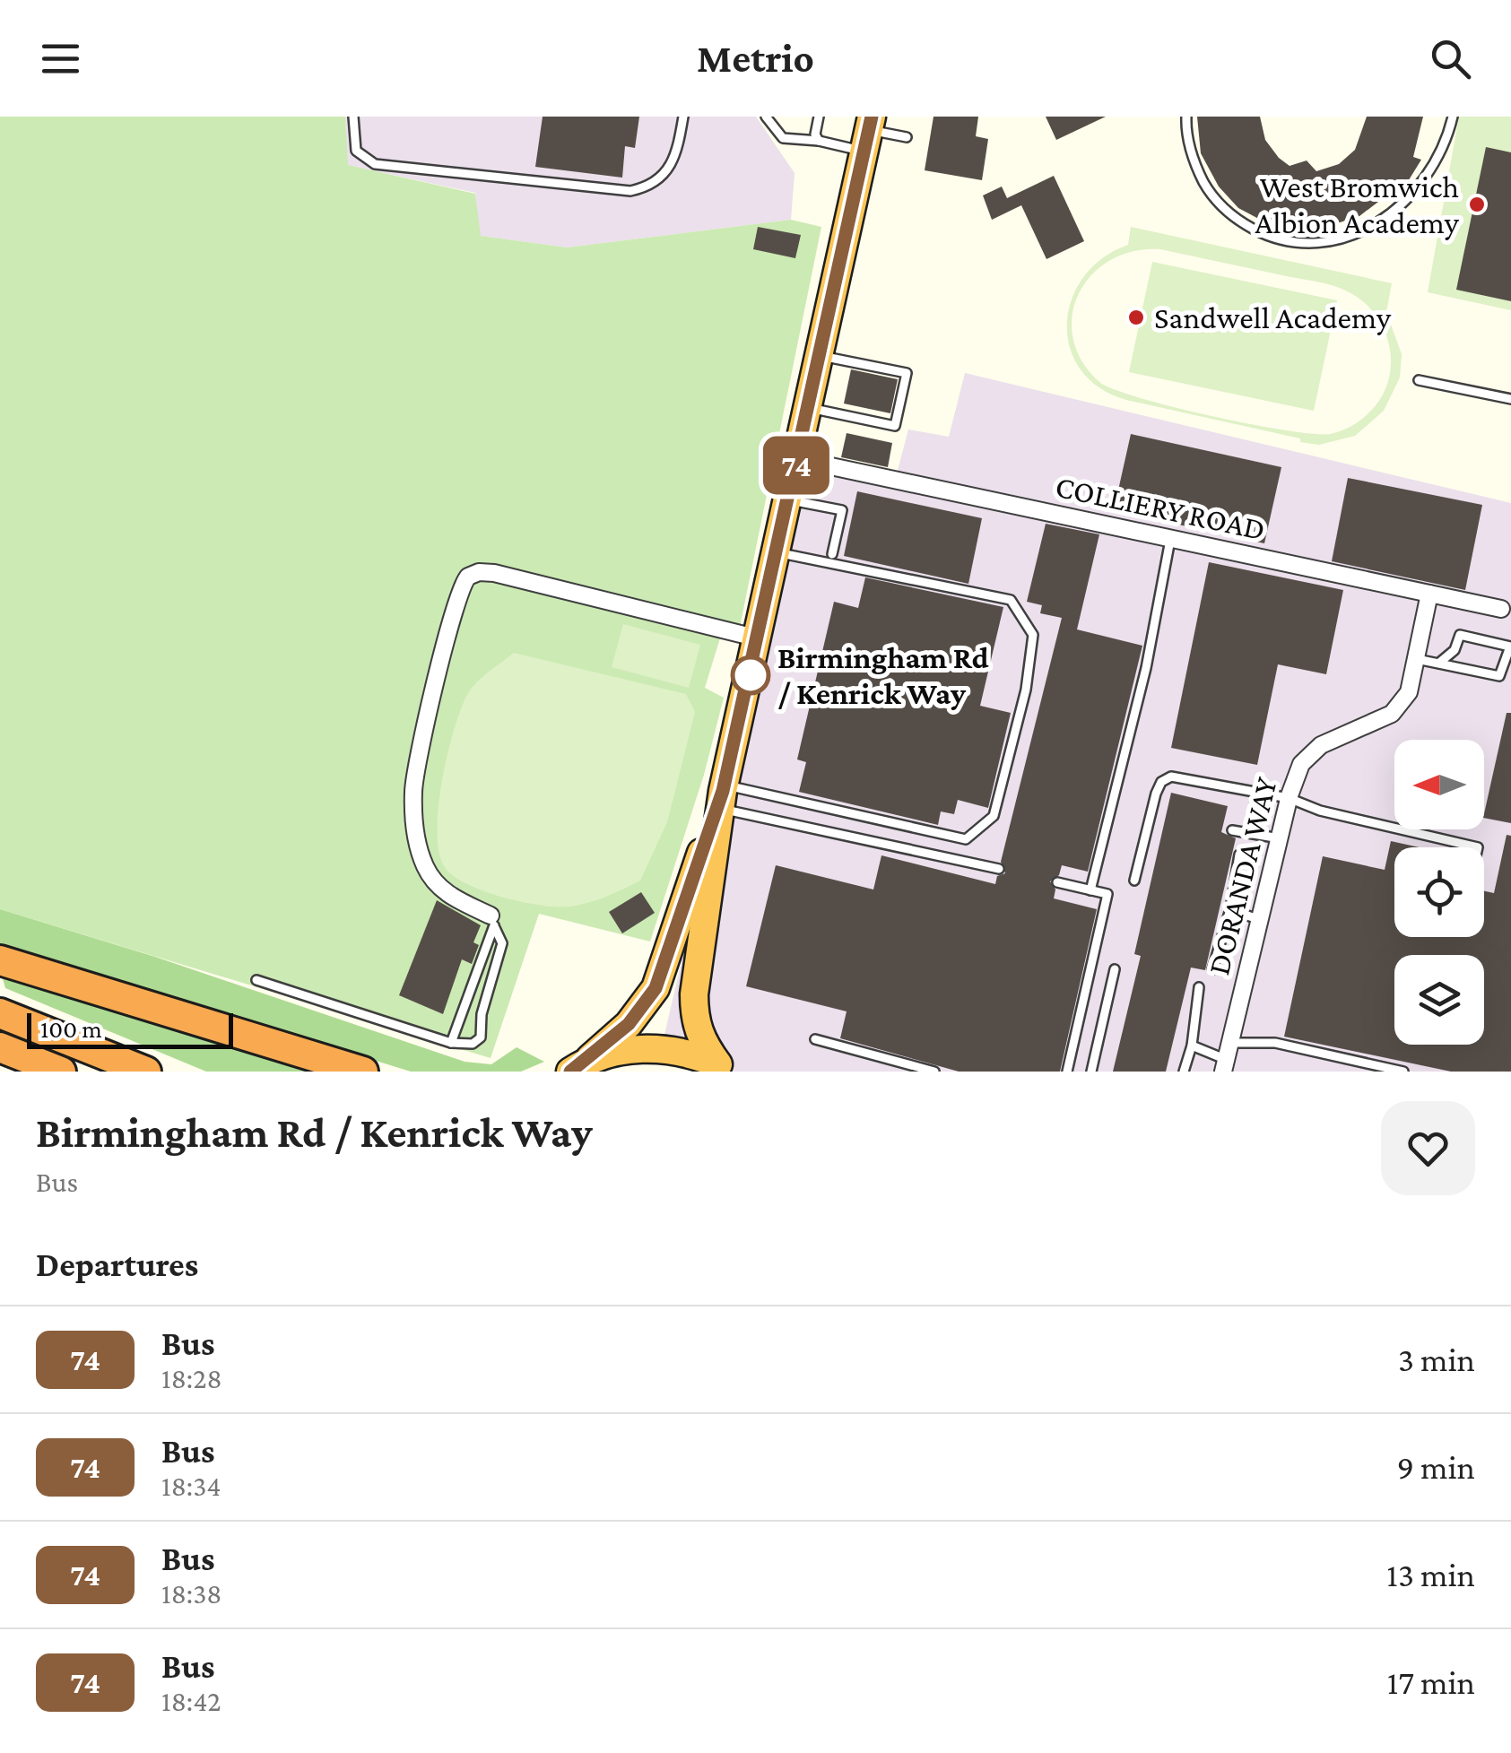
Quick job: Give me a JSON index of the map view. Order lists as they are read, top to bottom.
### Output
{
  "streets": {
    "street": ["COLLIERY ROAD", "DORANDA WAY"]
  },
  "crossings": [
    ["COLLIERY ROAD", "DORANDA WAY"]
  ],
  "places": ["West Bromwich Albion Academy", "Sandwell Academy", "Birmingham Rd / Kenrick Way"],
  "lines": ["bus line 74"],
  "scale_bar": "100 m",
  "north": "left",
  "page": {
    "header": "Metrio",
    "on_map": "74",
    "scale": "100 m",
    "heading": [
      ["Birmingham Rd / Kenrick Way", "Bus"],
      "Departures"
    ],
    "list": [
      {
        "mark": "74",
        "name": "Bus",
        "note": "18:28",
        "value": "3 min"
      },
      {
        "mark": "74",
        "name": "Bus",
        "note": "18:34",
        "value": "9 min"
      },
      {
        "mark": "74",
        "name": "Bus",
        "note": "18:38",
        "value": "13 min"
      },
      {
        "mark": "74",
        "name": "Bus",
        "note": "18:42",
        "value": "17 min"
      }
    ]
  }
}
